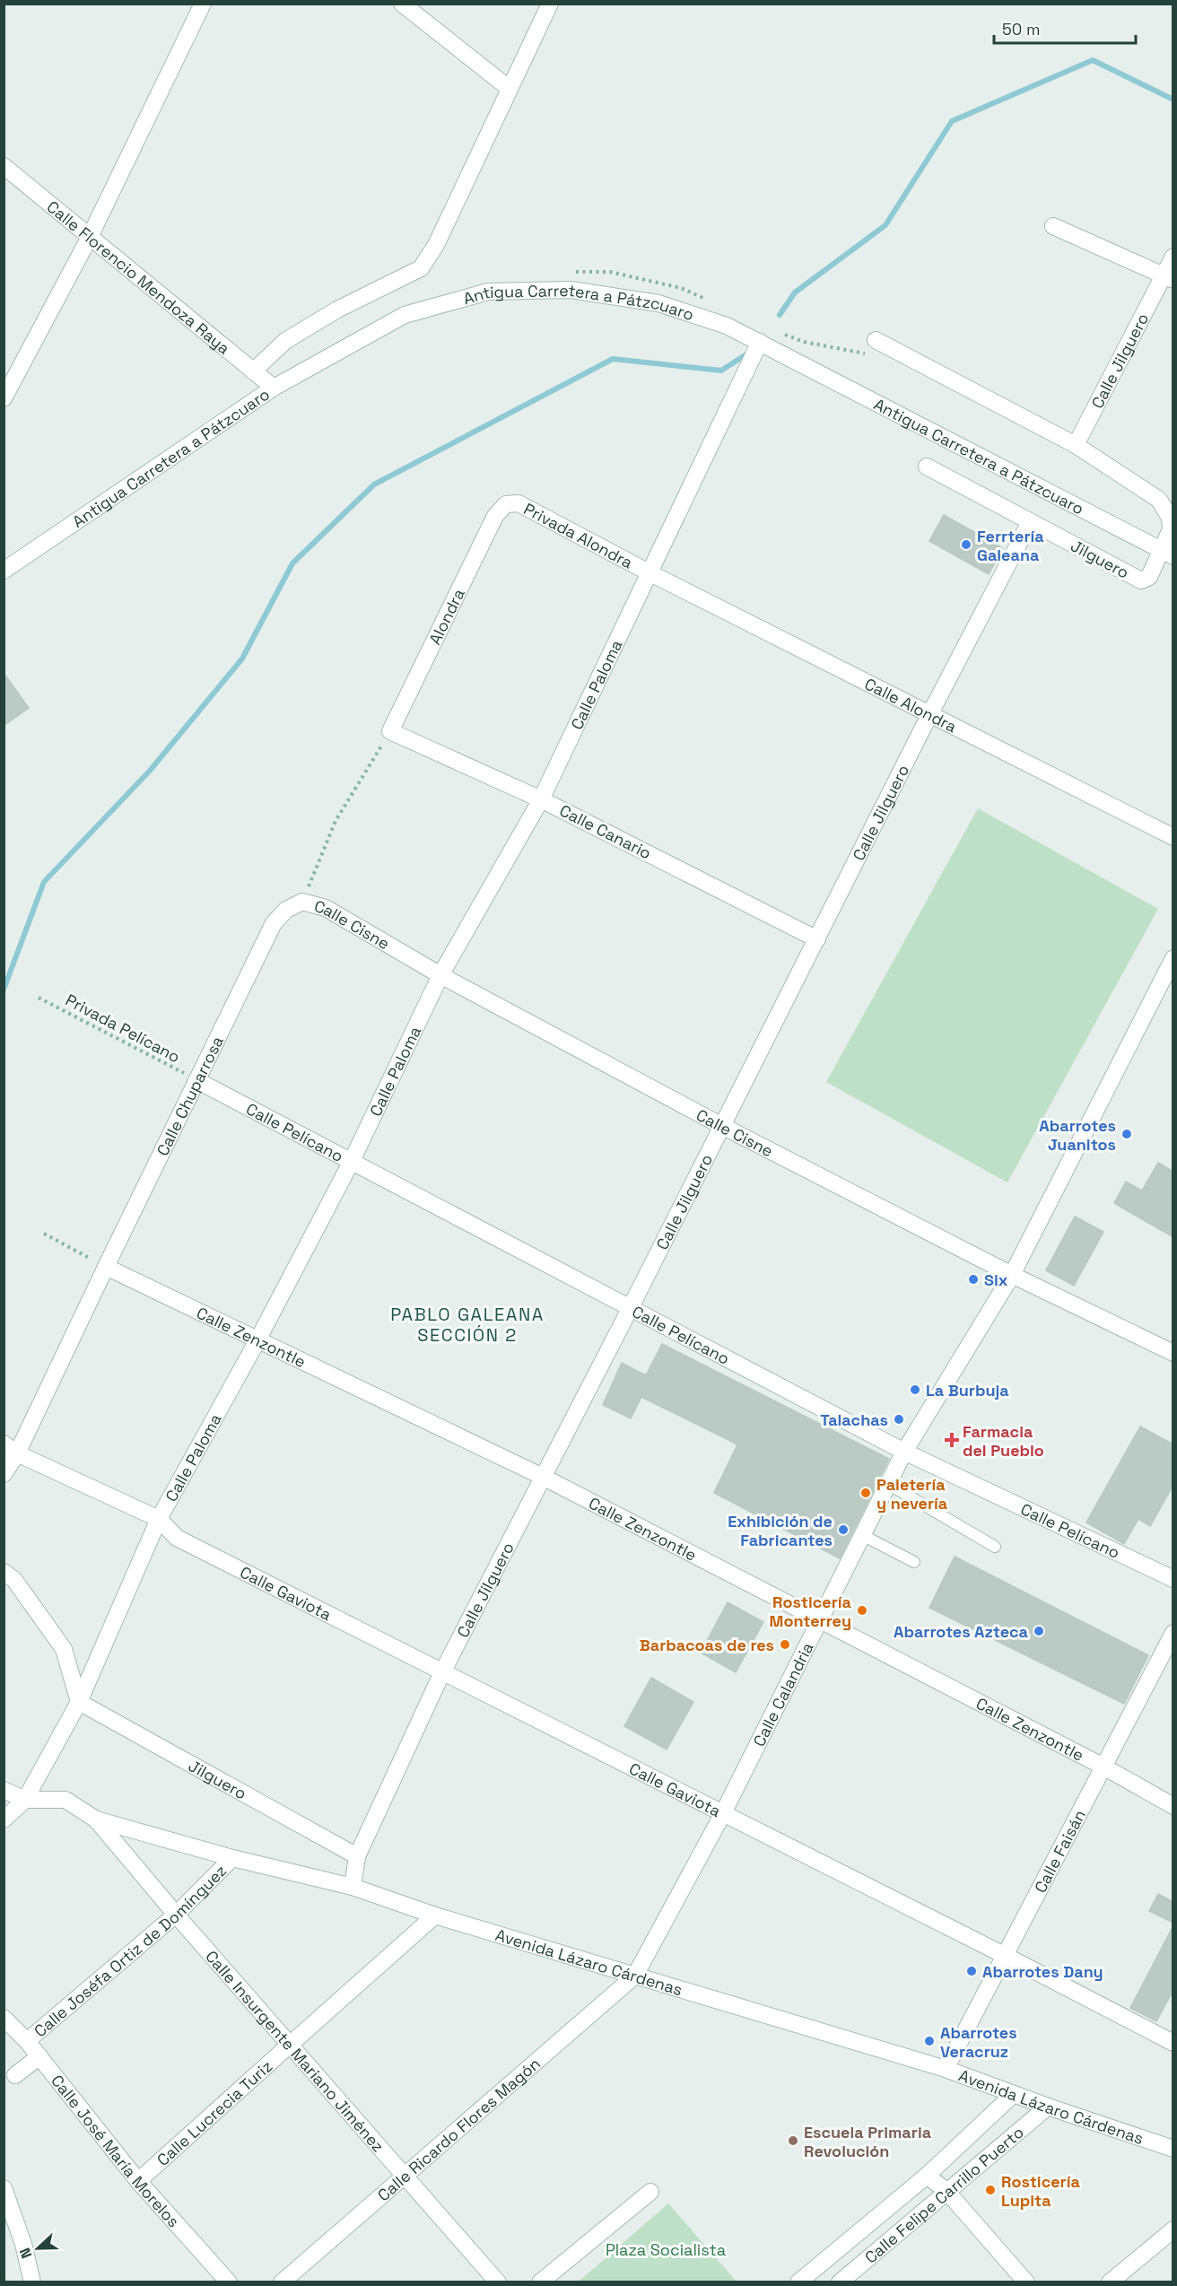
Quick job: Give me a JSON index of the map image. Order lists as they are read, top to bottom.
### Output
{
  "streets": {
    "street": [
      "Calle Florencio Mendoza Raya",
      "Antigua Carretera a Pátzcuaro",
      "Calle Jilguero",
      "Privada Alondra",
      "Jilguero",
      "Alondra",
      "Calle Paloma",
      "Calle Alondra",
      "Calle Canario",
      "Calle Cisne",
      "Calle Chuparrosa",
      "Calle Pelícano",
      "Calle Zenzontle",
      "Calle Gaviota",
      "Calle Calandria",
      "Calle Faisán",
      "Calle Joséfa Ortiz de Domínguez",
      "Avenida Lázaro Cárdenas",
      "Calle Insurgente Mariano Jiménez",
      "Calle Lucrecia Turiz",
      "Calle Ricardo Flores Magón",
      "Calle José María Morelos",
      "Calle Felipe Carrillo Puerto"
    ],
    "path": ["Privada Pelícano"]
  },
  "crossings": [
    ["Calle Florencio Mendoza Raya", "Antigua Carretera a Pátzcuaro"],
    ["Antigua Carretera a Pátzcuaro", "Jilguero"],
    ["Antigua Carretera a Pátzcuaro", "Calle Paloma"],
    ["Calle Jilguero", "Jilguero"],
    ["Calle Jilguero", "Calle Alondra"],
    ["Calle Jilguero", "Calle Canario"],
    ["Calle Jilguero", "Calle Cisne"],
    ["Calle Jilguero", "Calle Pelícano"],
    ["Calle Jilguero", "Calle Zenzontle"],
    ["Calle Jilguero", "Calle Gaviota"],
    ["Calle Jilguero", "Avenida Lázaro Cárdenas"],
    ["Privada Alondra", "Alondra"],
    ["Privada Alondra", "Calle Paloma"],
    ["Privada Alondra", "Calle Alondra"],
    ["Jilguero", "Calle Paloma"],
    ["Alondra", "Calle Canario"],
    ["Calle Paloma", "Calle Alondra"],
    ["Calle Paloma", "Calle Canario"],
    ["Calle Paloma", "Calle Cisne"],
    ["Calle Paloma", "Calle Pelícano"],
    ["Calle Paloma", "Calle Zenzontle"],
    ["Calle Paloma", "Calle Gaviota"],
    ["Calle Paloma", "Avenida Lázaro Cárdenas"],
    ["Calle Cisne", "Calle Chuparrosa"],
    ["Calle Cisne", "Calle Calandria"],
    ["Privada Pelícano", "Calle Chuparrosa"],
    ["Privada Pelícano", "Calle Pelícano"],
    ["Calle Chuparrosa", "Calle Pelícano"],
    ["Calle Chuparrosa", "Calle Zenzontle"],
    ["Calle Chuparrosa", "Calle Gaviota"],
    ["Calle Pelícano", "Calle Calandria"],
    ["Calle Zenzontle", "Calle Calandria"],
    ["Calle Zenzontle", "Calle Faisán"],
    ["Calle Gaviota", "Calle Calandria"],
    ["Calle Gaviota", "Calle Faisán"],
    ["Calle Calandria", "Avenida Lázaro Cárdenas"],
    ["Calle Calandria", "Calle Ricardo Flores Magón"],
    ["Calle Faisán", "Avenida Lázaro Cárdenas"],
    ["Calle Joséfa Ortiz de Domínguez", "Avenida Lázaro Cárdenas"],
    ["Calle Joséfa Ortiz de Domínguez", "Calle Insurgente Mariano Jiménez"],
    ["Calle Joséfa Ortiz de Domínguez", "Calle José María Morelos"],
    ["Avenida Lázaro Cárdenas", "Calle Insurgente Mariano Jiménez"],
    ["Avenida Lázaro Cárdenas", "Calle Lucrecia Turiz"],
    ["Avenida Lázaro Cárdenas", "Calle Ricardo Flores Magón"],
    ["Avenida Lázaro Cárdenas", "Calle Felipe Carrillo Puerto"],
    ["Calle Insurgente Mariano Jiménez", "Calle Lucrecia Turiz"],
    ["Calle Insurgente Mariano Jiménez", "Calle Ricardo Flores Magón"],
    ["Calle Lucrecia Turiz", "Calle José María Morelos"]
  ],
  "districts": ["PABLO GALEANA SECCIÓN 2"],
  "parks": ["Plaza Socialista"],
  "places": {
    "other": [
      "Ferrtería Galeana",
      "Abarrotes Juanitos",
      "Six",
      "La Burbuja",
      "Talachas",
      "Paletería y nevería",
      "Exhibición de Fabricantes",
      "Rosticería Monterrey",
      "Abarrotes Azteca",
      "Barbacoas de res",
      "Abarrotes Dany",
      "Abarrotes Veracruz",
      "Escuela Primaria Revolución",
      "Rosticería Lupita"
    ],
    "health": ["Farmacia del Pueblo"]
  },
  "scale_bar": "50 m",
  "north": "left"
}
